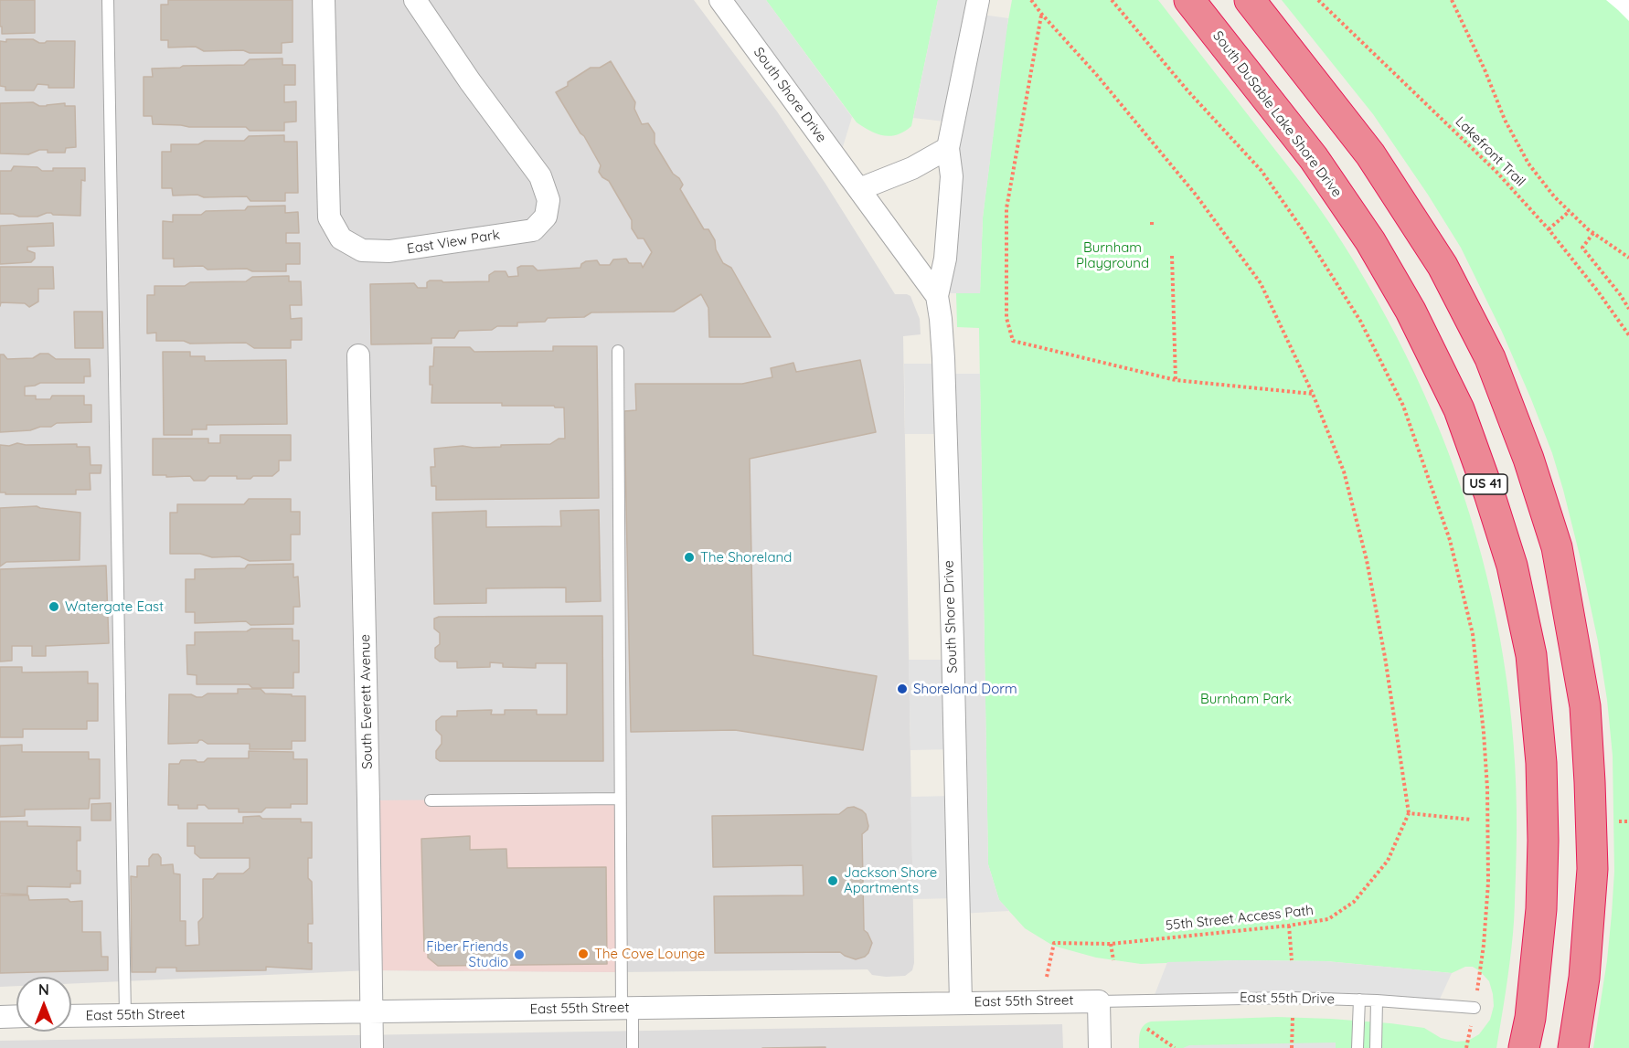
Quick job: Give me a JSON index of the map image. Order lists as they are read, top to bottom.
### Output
{
  "streets": {
    "highway": ["South DuSable Lake Shore Drive", "US 41"],
    "street": [
      "South Shore Drive",
      "East View Park",
      "South Everett Avenue",
      "East 55th Street"
    ],
    "lane": ["East 55th Drive"],
    "path": ["Lakefront Trail", "55th Street Access Path"]
  },
  "crossings": [
    ["South Shore Drive", "East 55th Street"],
    ["South Everett Avenue", "East 55th Street"],
    ["55th Street Access Path", "East 55th Street"],
    ["East 55th Drive", "East 55th Street"]
  ],
  "parks": ["Burnham Playground", "Burnham Park"],
  "places": [
    "The Shoreland",
    "Watergate East",
    "Shoreland Dorm",
    "Jackson Shore Apartments",
    "The Cove Lounge",
    "Fiber Friends Studio"
  ],
  "north": "top"
}
